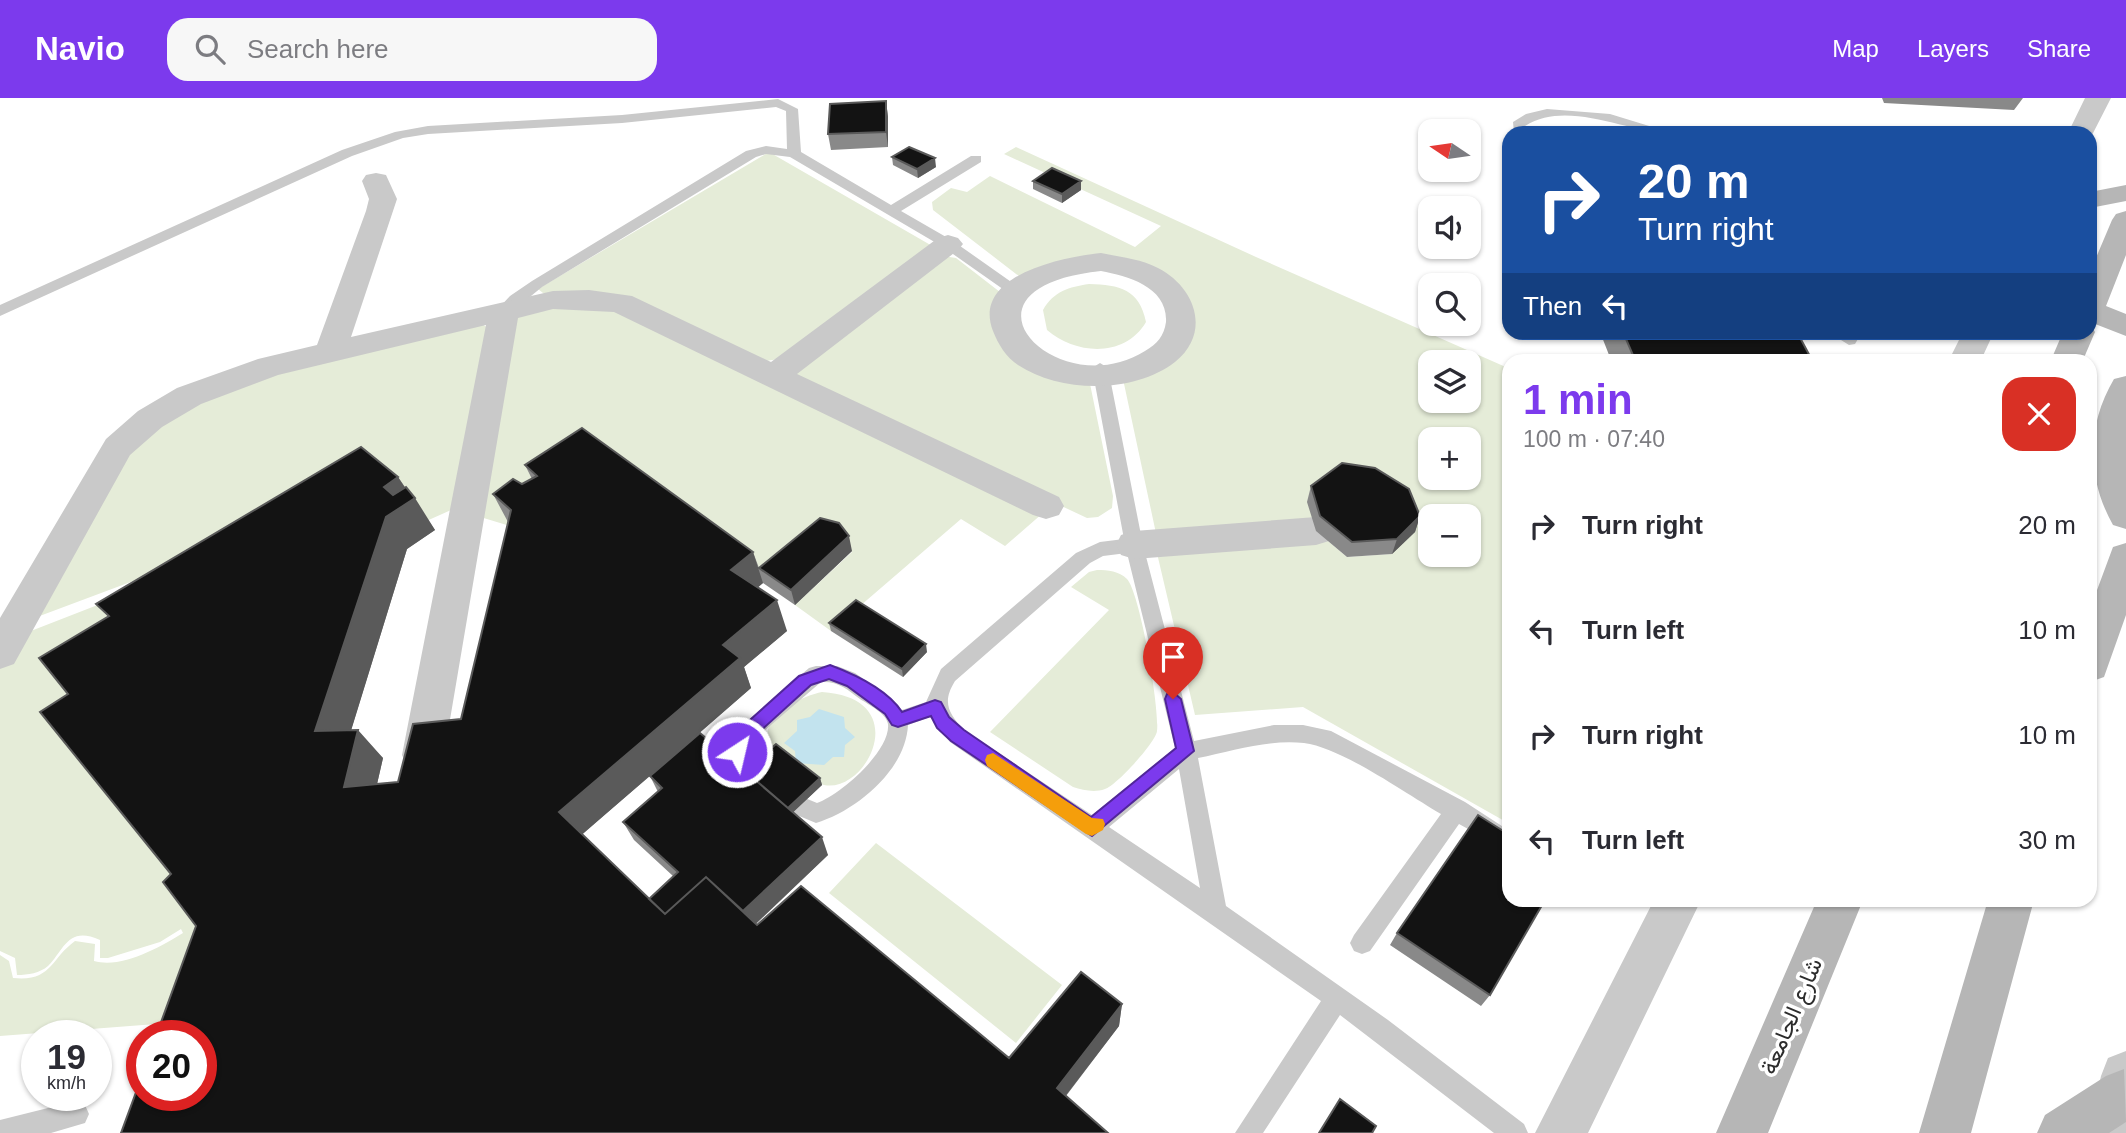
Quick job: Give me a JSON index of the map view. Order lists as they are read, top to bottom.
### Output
{
  "streets": {
    "main road": ["شارع الجامعة"]
  },
  "north": "left",
  "page": {
    "header": "Navio",
    "search": "Search here",
    "nav": ["Map", "Layers", "Share"],
    "map_buttons": ["+", "−"],
    "turn": ["20 m", "Turn right"],
    "then": "Then",
    "heading": ["1 min", "100 m · 07:40"],
    "list": [
      {
        "name": "Turn right",
        "value": "20 m"
      },
      {
        "name": "Turn left",
        "value": "10 m"
      },
      {
        "name": "Turn right",
        "value": "10 m"
      },
      {
        "name": "Turn left",
        "value": "30 m"
      }
    ],
    "speed": "19 km/h",
    "limit": "20"
  }
}
